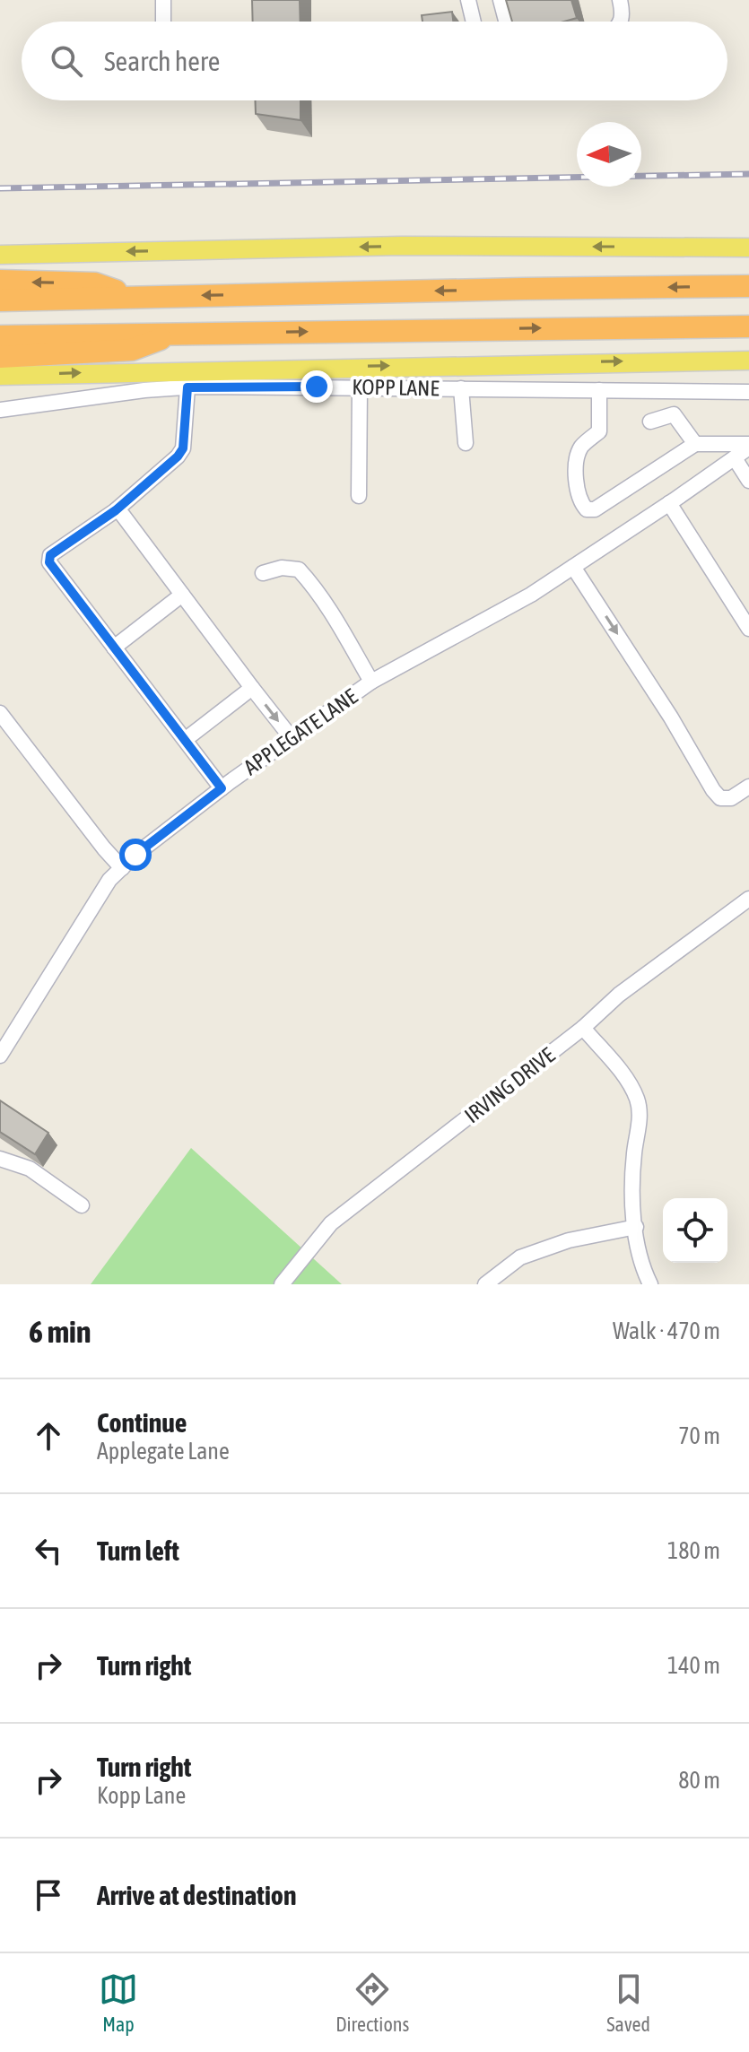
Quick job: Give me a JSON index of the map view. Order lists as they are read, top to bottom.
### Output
{
  "streets": {
    "street": ["KOPP LANE", "APPLEGATE LANE", "IRVING DRIVE"]
  },
  "north": "left",
  "page": {
    "search": "Search here",
    "heading": ["6 min", "Walk · 470 m"],
    "list": [
      ["Continue", "Applegate Lane", "70 m"],
      ["Turn left", "180 m"],
      ["Turn right", "140 m"],
      ["Turn right", "Kopp Lane", "80 m"],
      "Arrive at destination"
    ],
    "nav": ["Map", "Directions", "Saved"]
  }
}
